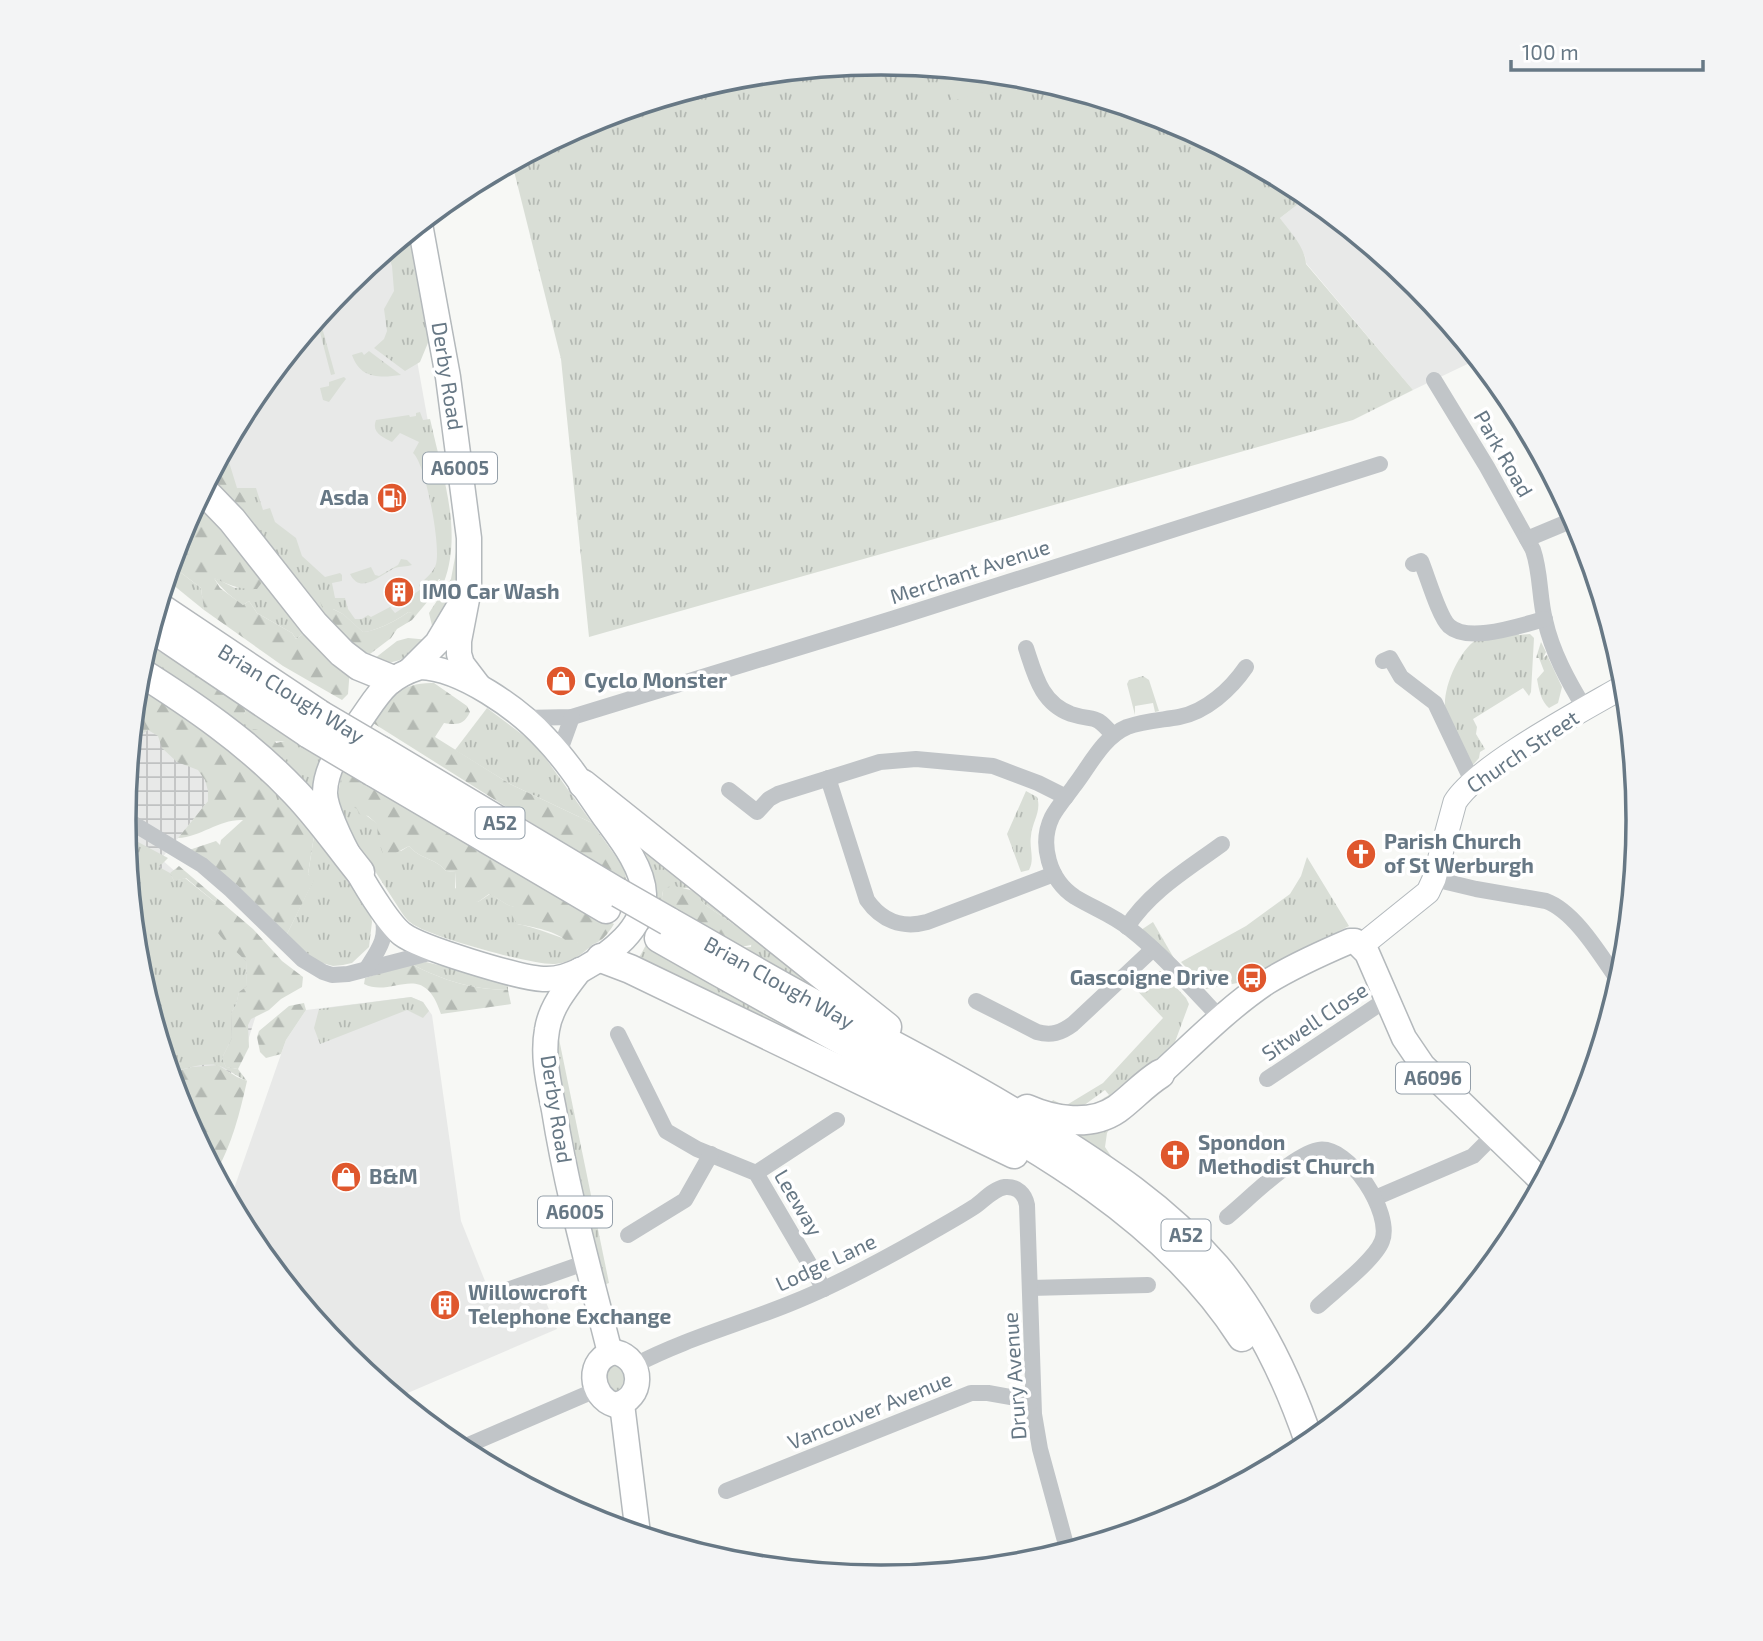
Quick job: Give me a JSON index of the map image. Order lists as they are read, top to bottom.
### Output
{
  "streets": {
    "highway": ["Brian Clough Way", "A52"],
    "main road": ["Derby Road", "A6005", "A6096"],
    "street": [
      "Park Road",
      "Merchant Avenue",
      "Church Street",
      "Sitwell Close",
      "Leeway",
      "Lodge Lane",
      "Drury Avenue",
      "Vancouver Avenue"
    ]
  },
  "crossings": [
    ["Derby Road", "A6005"],
    ["Derby Road", "Lodge Lane"],
    ["Park Road", "Church Street"],
    ["A6005", "Merchant Avenue"],
    ["Sitwell Close", "A6096"],
    ["Leeway", "Lodge Lane"],
    ["Lodge Lane", "Drury Avenue"],
    ["Drury Avenue", "Vancouver Avenue"]
  ],
  "places": {
    "fuel station": ["Asda"],
    "building": ["IMO Car Wash", "Willowcroft Telephone Exchange"],
    "shop": ["Cyclo Monster", "B&M"],
    "church": ["Parish Church of St Werburgh", "Spondon Methodist Church"],
    "bus stop": ["Gascoigne Drive"]
  },
  "scale_bar": "100 m"
}
